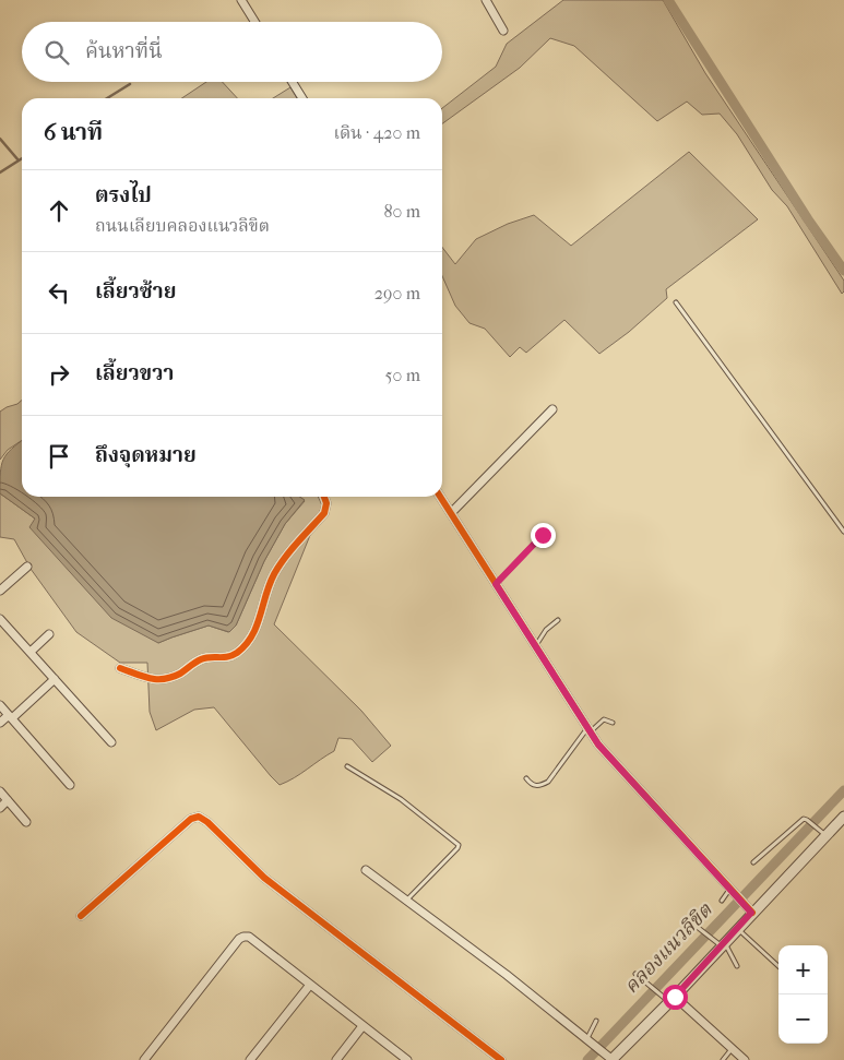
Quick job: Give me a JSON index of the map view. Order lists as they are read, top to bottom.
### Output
{
  "water": ["คลองแนวลิขิต"],
  "page": {
    "search": "ค้นหาที่นี่",
    "heading": ["6 นาที", "เดิน · 420 m"],
    "list": [
      ["ตรงไป", "ถนนเลียบคลองแนวลิขิต", "80 m"],
      ["เลี้ยวซ้าย", "290 m"],
      ["เลี้ยวขวา", "50 m"],
      "ถึงจุดหมาย"
    ],
    "map_buttons": ["+", "−"]
  }
}
